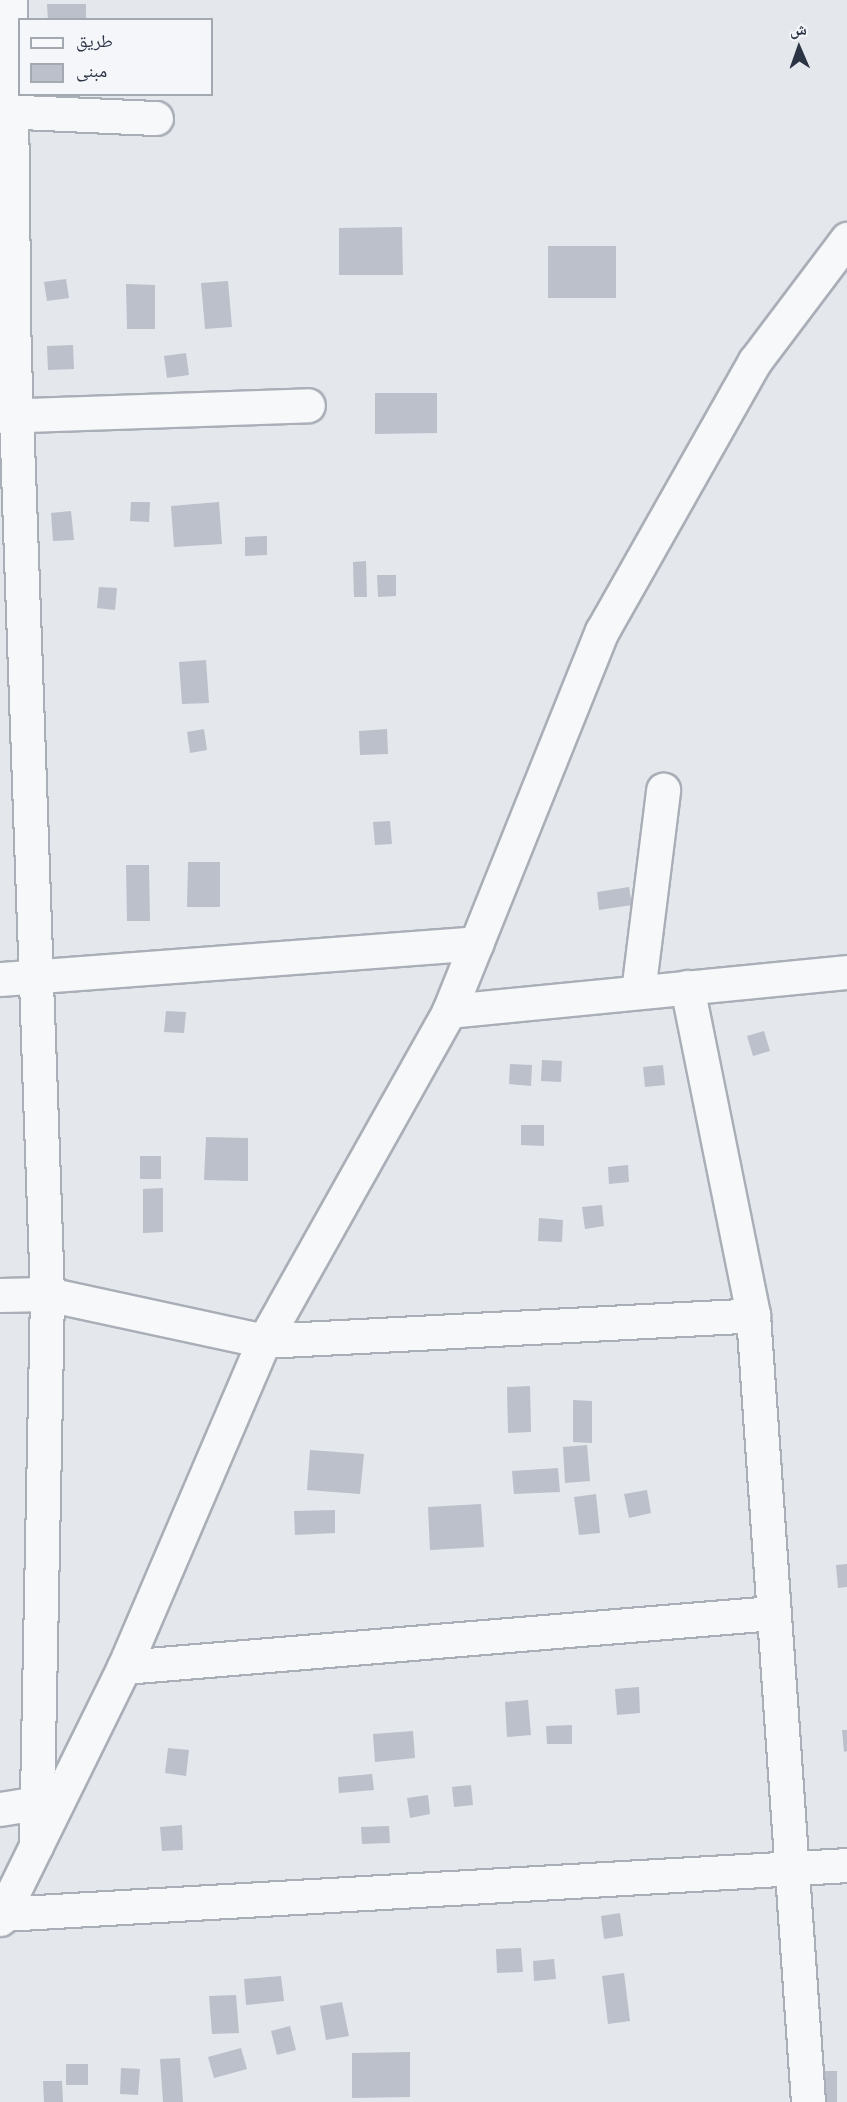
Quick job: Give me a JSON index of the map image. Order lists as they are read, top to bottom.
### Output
{
  "legend": ["طريق", "مبنى"],
  "north": "top"
}
